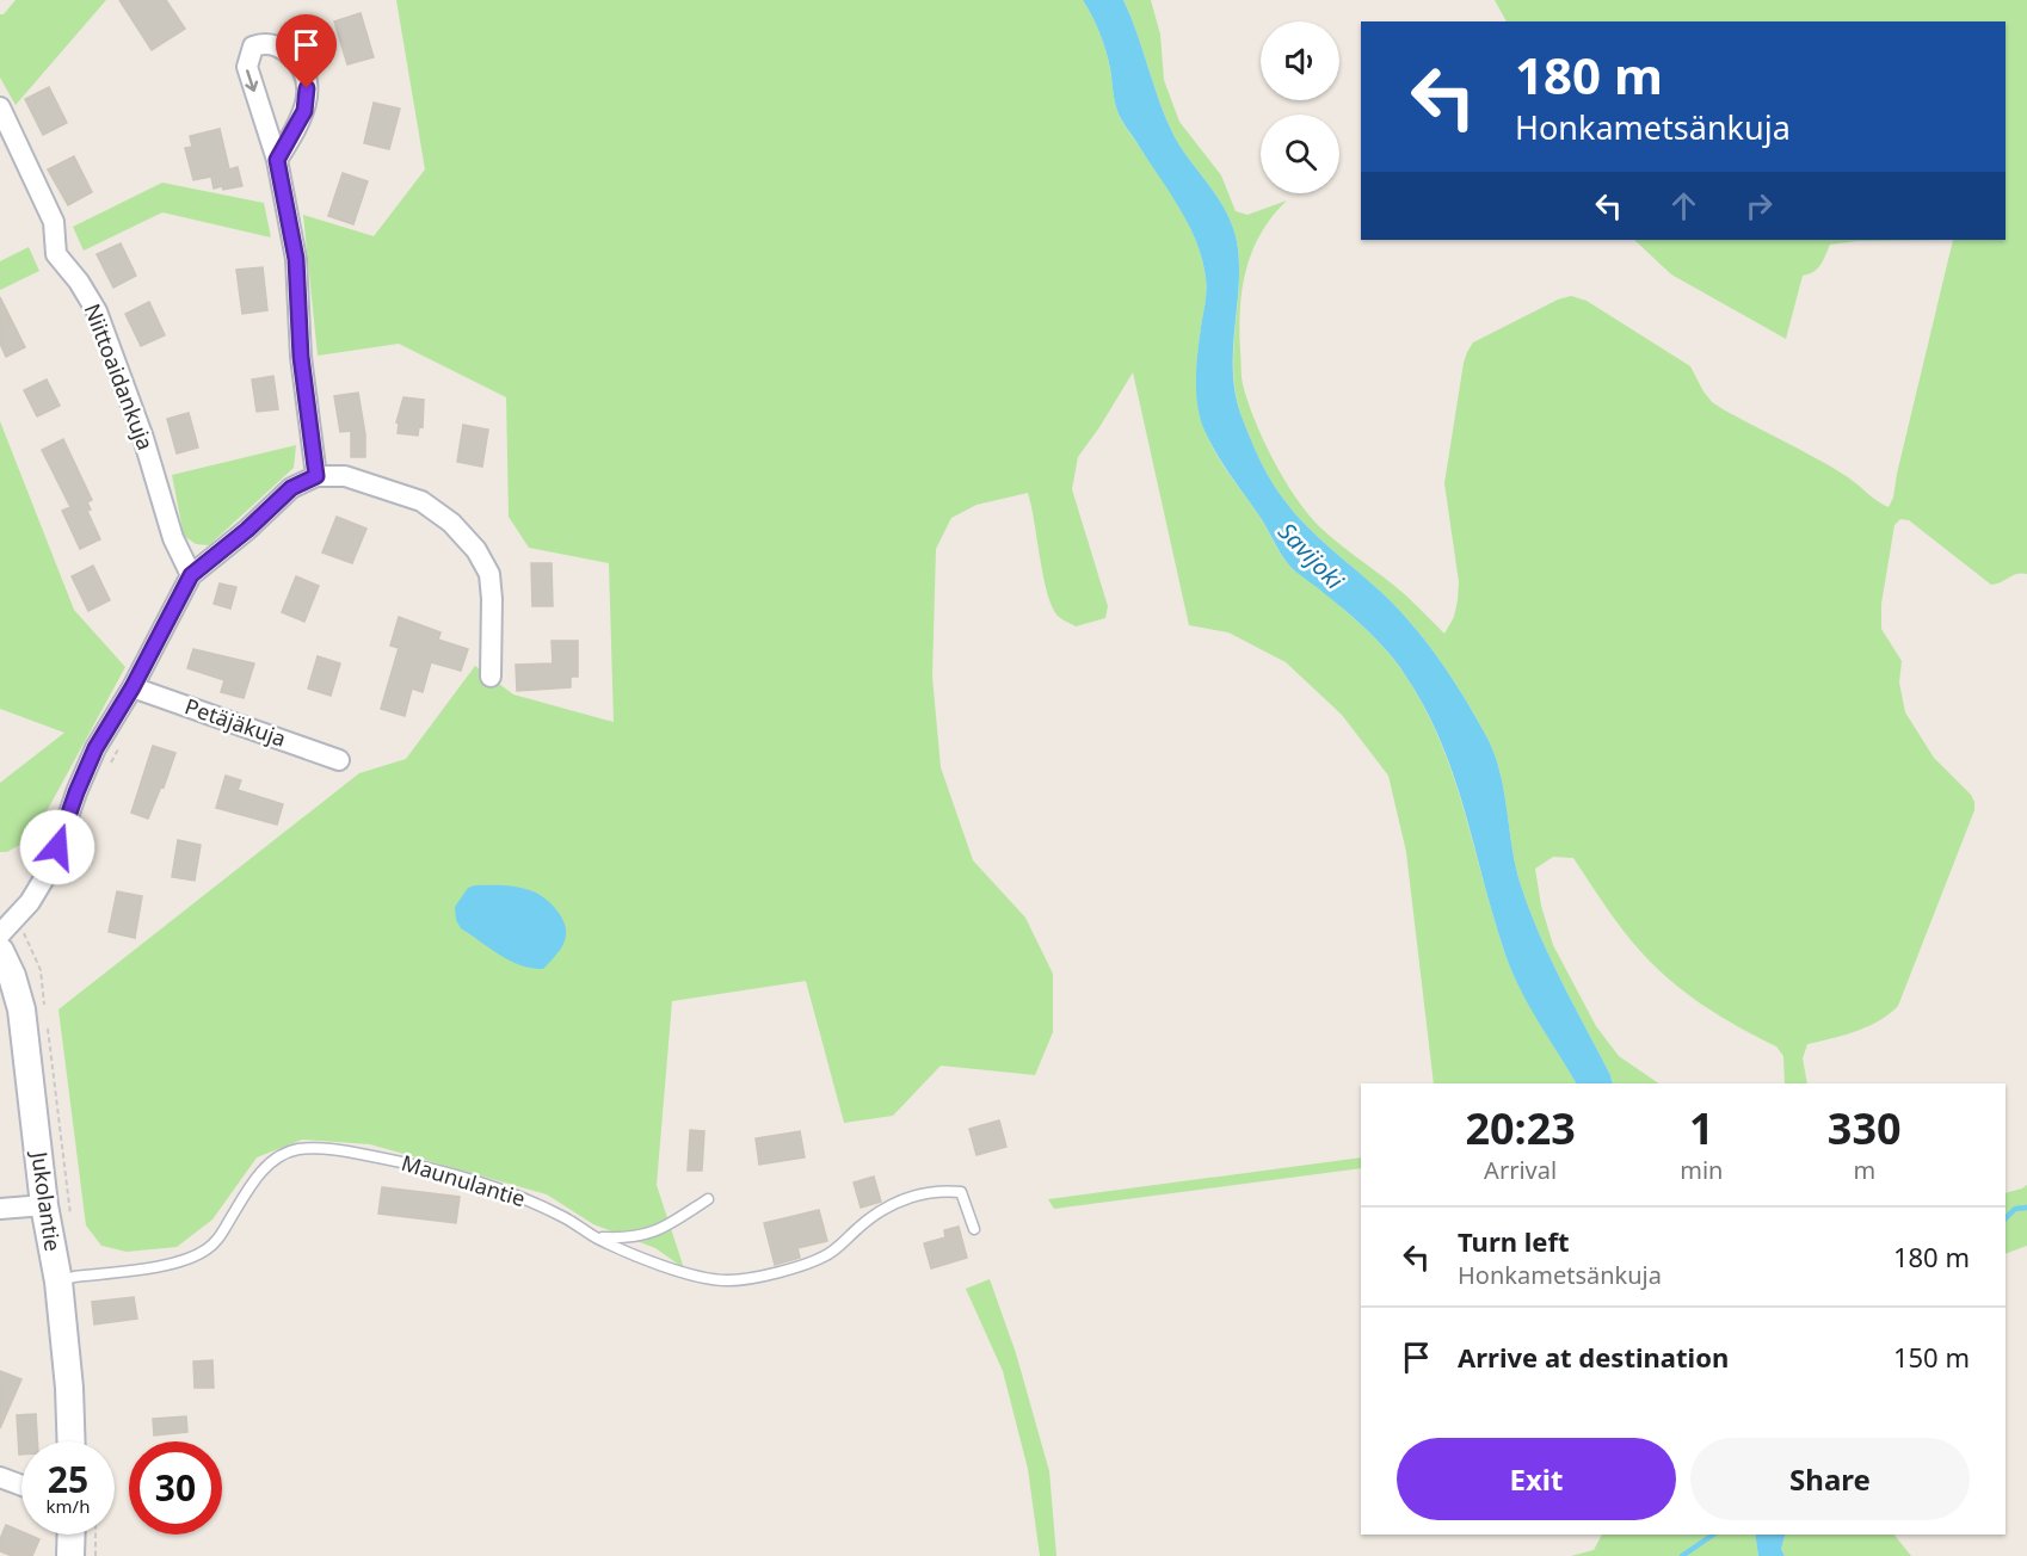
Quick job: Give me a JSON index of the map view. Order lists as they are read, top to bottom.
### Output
{
  "streets": {
    "street": ["Niittoaidankuja", "Petäjäkuja", "Jukolantie"],
    "lane": ["Maunulantie"]
  },
  "crossings": [
    ["Maunulantie", "Jukolantie"]
  ],
  "water": ["Savijoki"],
  "page": {
    "turn": ["180 m", "Honkametsänkuja"],
    "eta": [
      "20:23",
      "Arrival",
      "1",
      "min",
      "330",
      "m"
    ],
    "list": [
      {
        "name": "Turn left",
        "note": "Honkametsänkuja",
        "value": "180 m"
      },
      {
        "name": "Arrive at destination",
        "value": "150 m"
      }
    ],
    "buttons": ["Exit", "Share"],
    "speed": "25 km/h",
    "limit": "30"
  }
}
